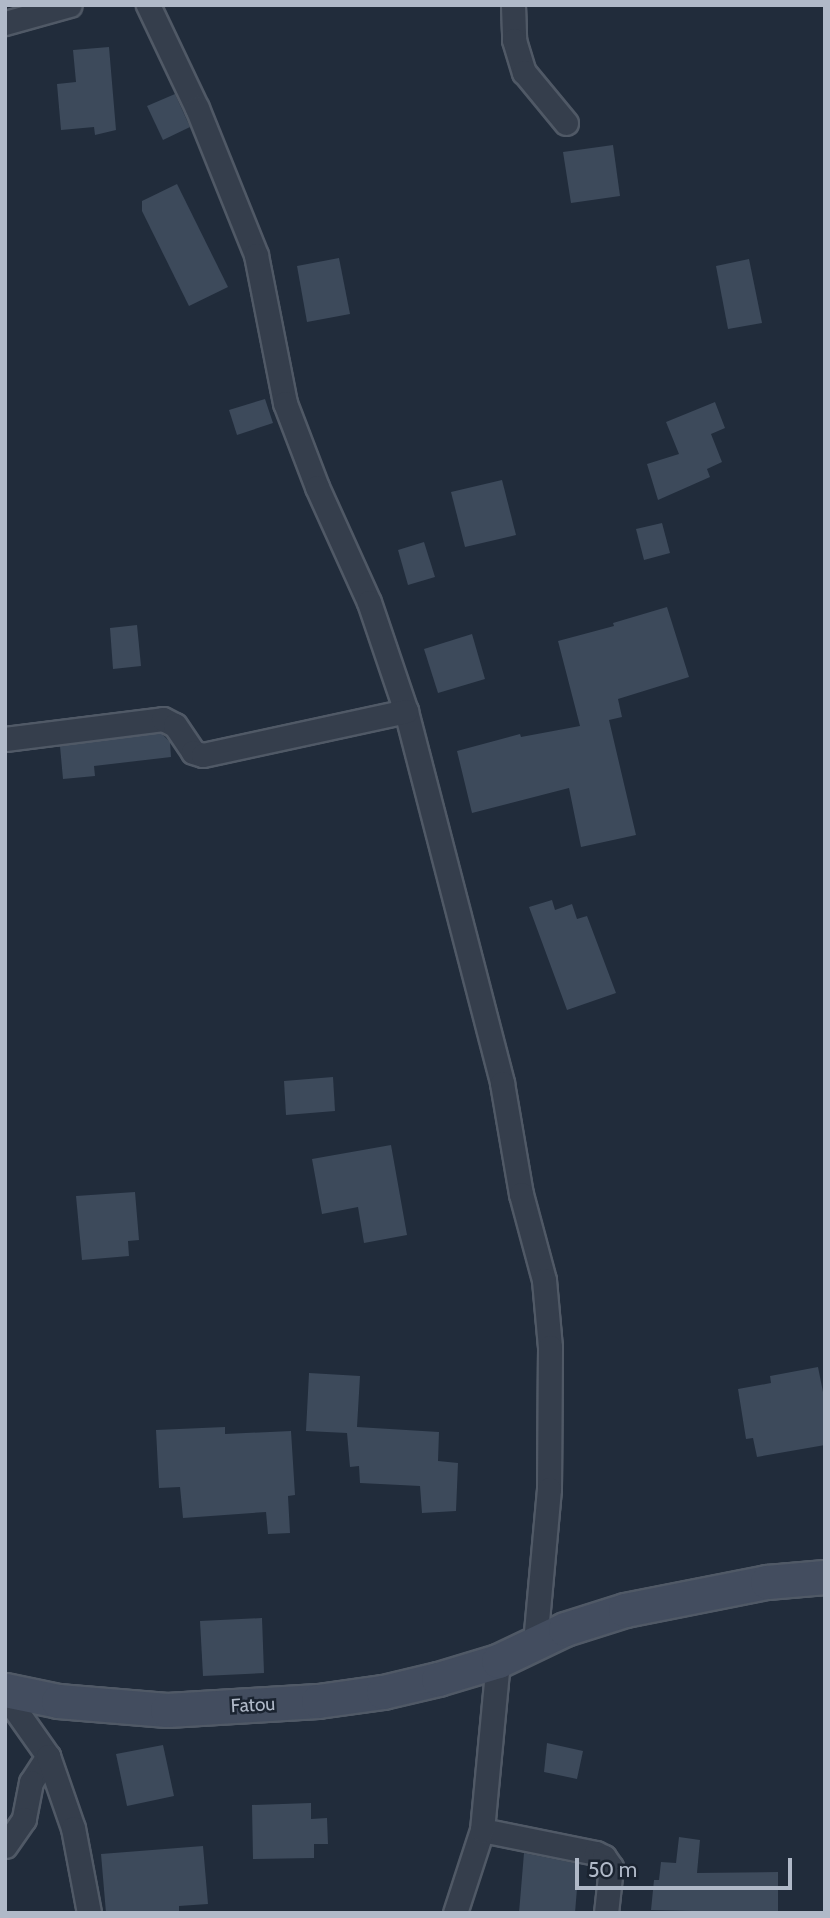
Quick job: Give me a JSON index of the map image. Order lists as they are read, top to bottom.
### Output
{
  "streets": {
    "street": ["Fatou"]
  },
  "scale_bar": "50 m"
}
